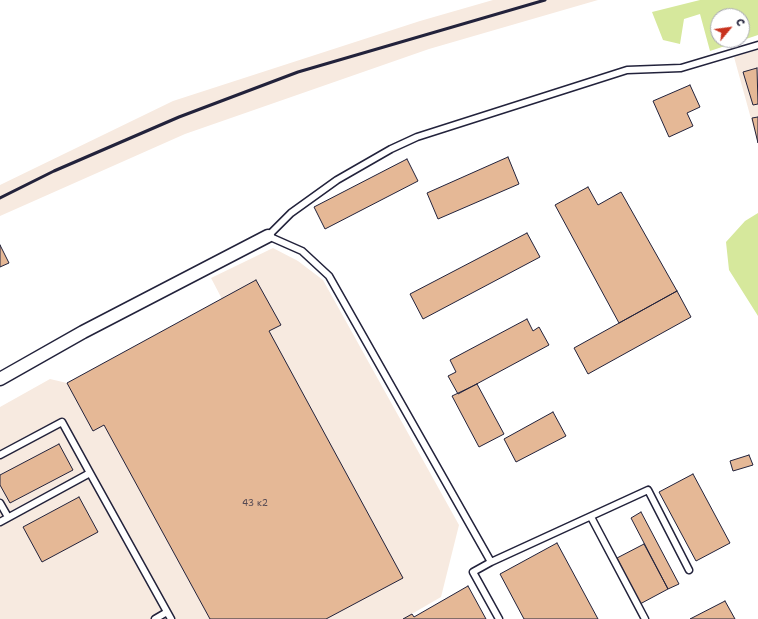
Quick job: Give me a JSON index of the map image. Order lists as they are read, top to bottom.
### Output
{
  "house_numbers": ["43 к2"],
  "north": "top right"
}
